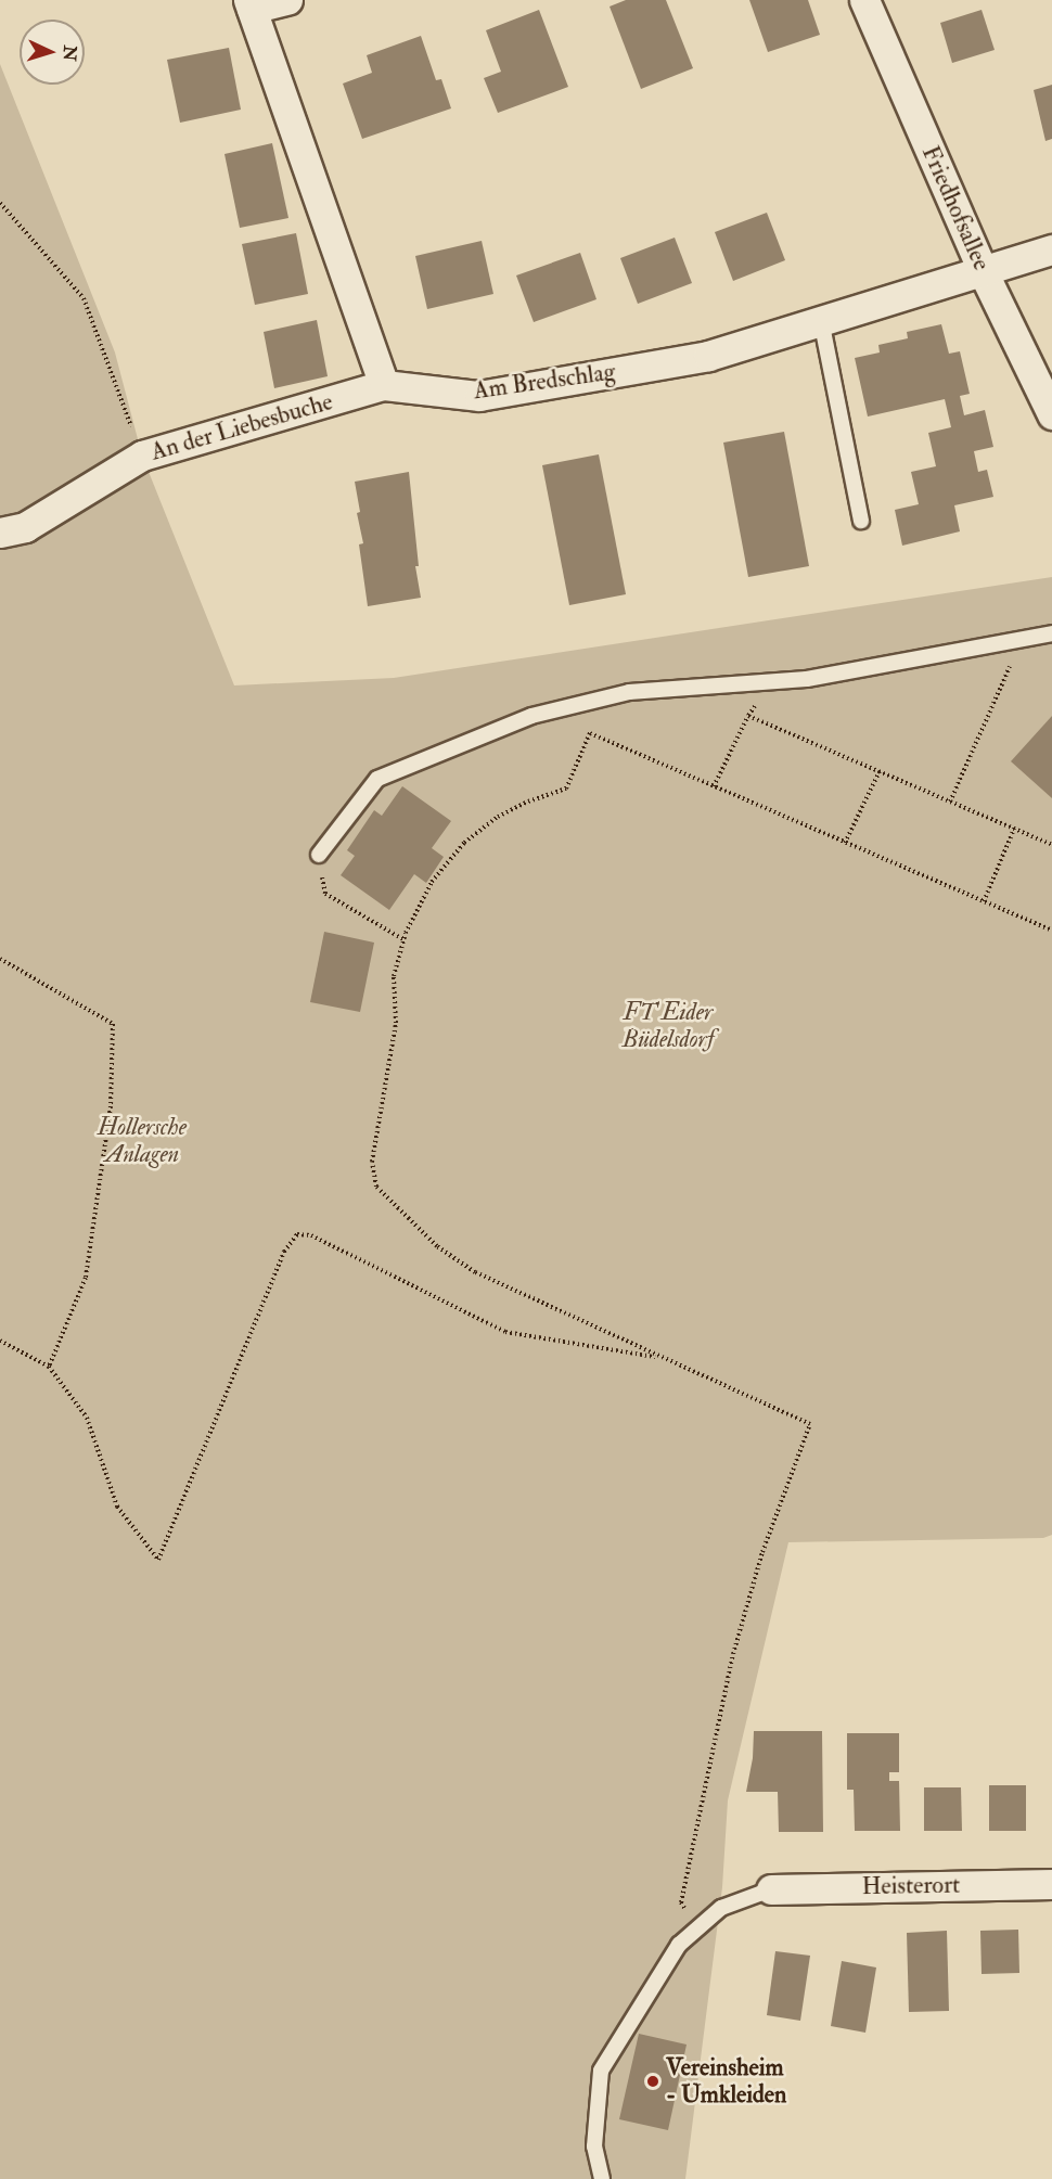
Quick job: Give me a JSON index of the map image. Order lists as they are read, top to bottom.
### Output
{
  "streets": {
    "street": [
      "Friedhofsallee",
      "Am Bredschlag",
      "An der Liebesbuche",
      "Heisterort"
    ]
  },
  "crossings": [
    ["Friedhofsallee", "Am Bredschlag"],
    ["Am Bredschlag", "An der Liebesbuche"]
  ],
  "parks": ["FT Eider Büdelsdorf", "Hollersche Anlagen"],
  "places": ["Vereinsheim - Umkleiden"],
  "north": "right"
}
